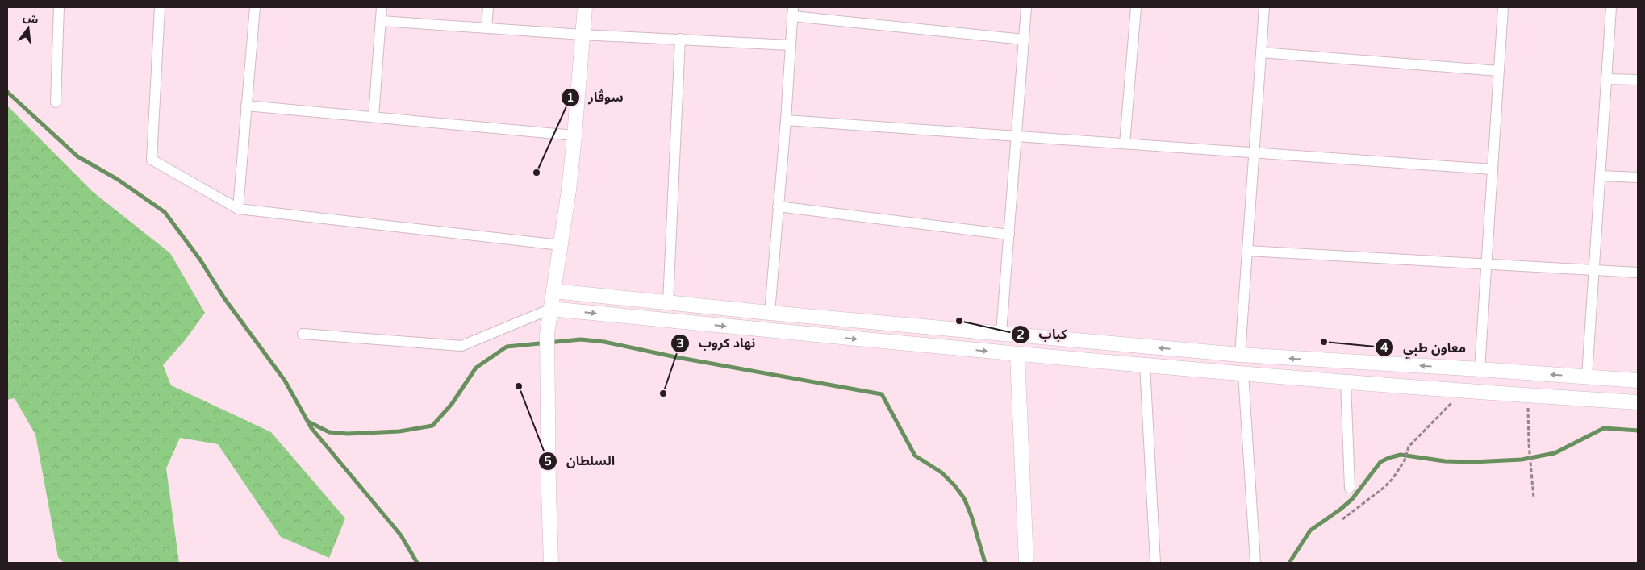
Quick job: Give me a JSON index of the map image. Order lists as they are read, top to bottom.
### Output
{
  "places": [
    "سوڤار",
    "كباب",
    "معاون طبي",
    "السلطان",
    "نهاد كروب"
  ],
  "north": "top"
}
